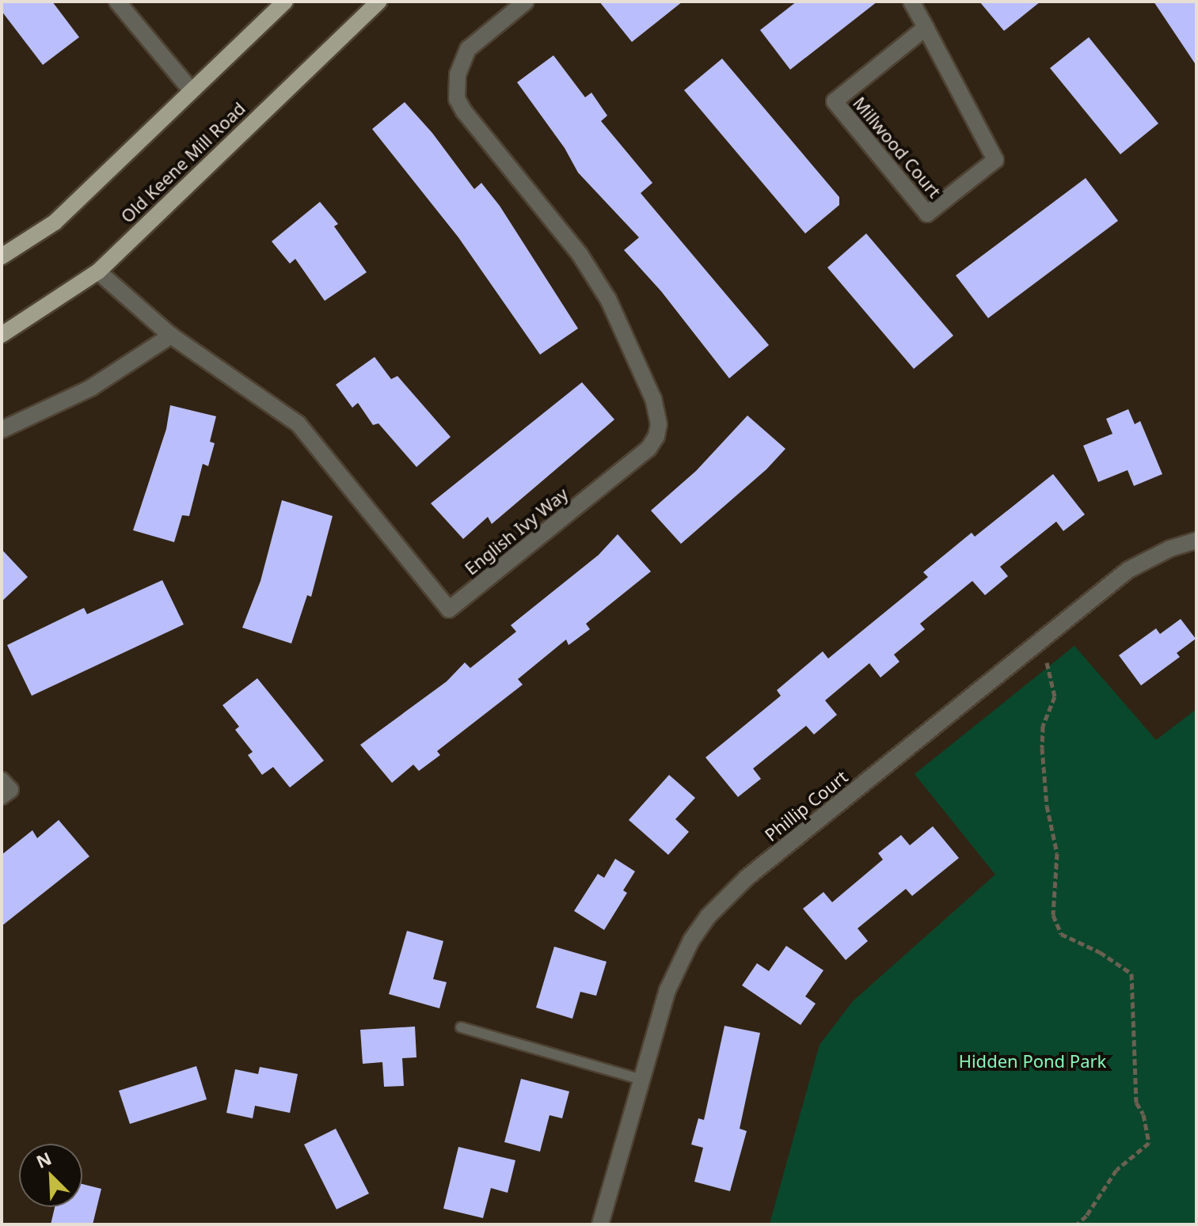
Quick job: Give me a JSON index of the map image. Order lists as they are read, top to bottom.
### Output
{
  "streets": {
    "main road": ["Old Keene Mill Road"],
    "street": ["Millwood Court", "English Ivy Way", "Phillip Court"]
  },
  "crossings": [
    ["Old Keene Mill Road", "English Ivy Way"]
  ],
  "parks": ["Hidden Pond Park"],
  "north": "top left"
}
